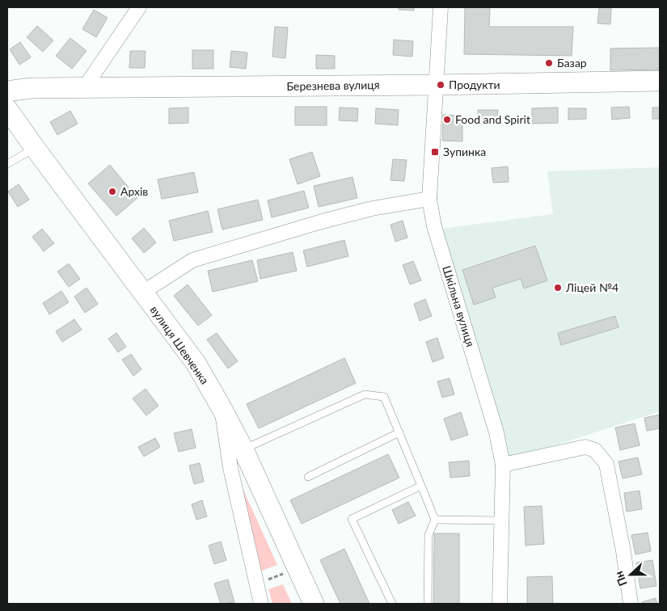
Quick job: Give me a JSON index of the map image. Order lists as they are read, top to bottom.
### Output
{
  "streets": {
    "main road": ["Березнева вулиця", "вулиця Шевченка"],
    "street": ["Шкільна вулиця"]
  },
  "crossings": [
    ["Березнева вулиця", "Шкільна вулиця"]
  ],
  "places": {
    "other": [
      "Базар",
      "Продукти",
      "Food and Spirit",
      "Архiв",
      "Ліцей №4"
    ],
    "transit": ["Зупинка"]
  },
  "north": "left"
}
